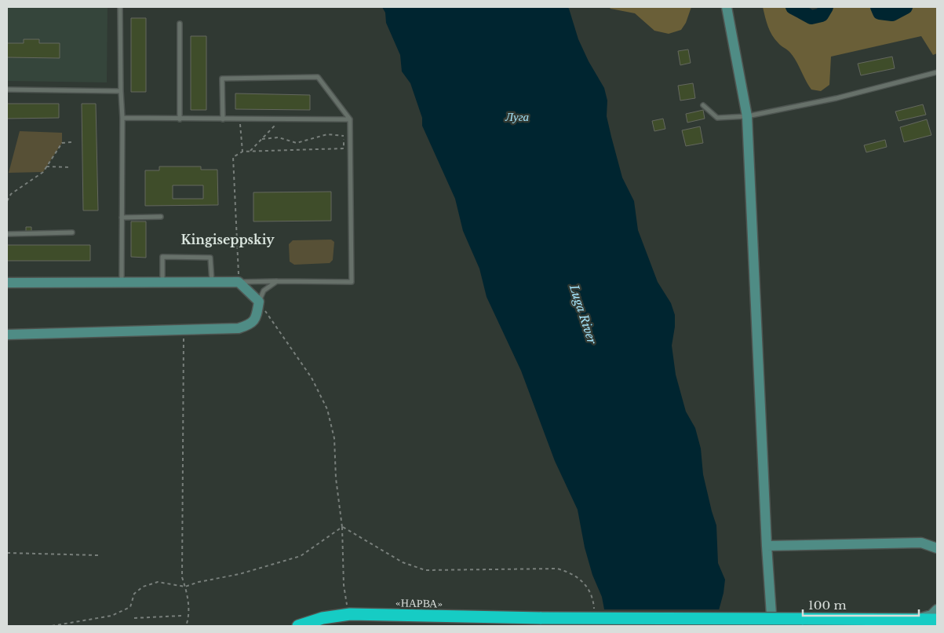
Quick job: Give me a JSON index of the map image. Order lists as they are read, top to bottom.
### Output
{
  "streets": {
    "highway": ["«НАРВА»"]
  },
  "districts": ["Kingiseppskiy"],
  "water": ["Луга", "Luga River"],
  "scale_bar": "100 m"
}
